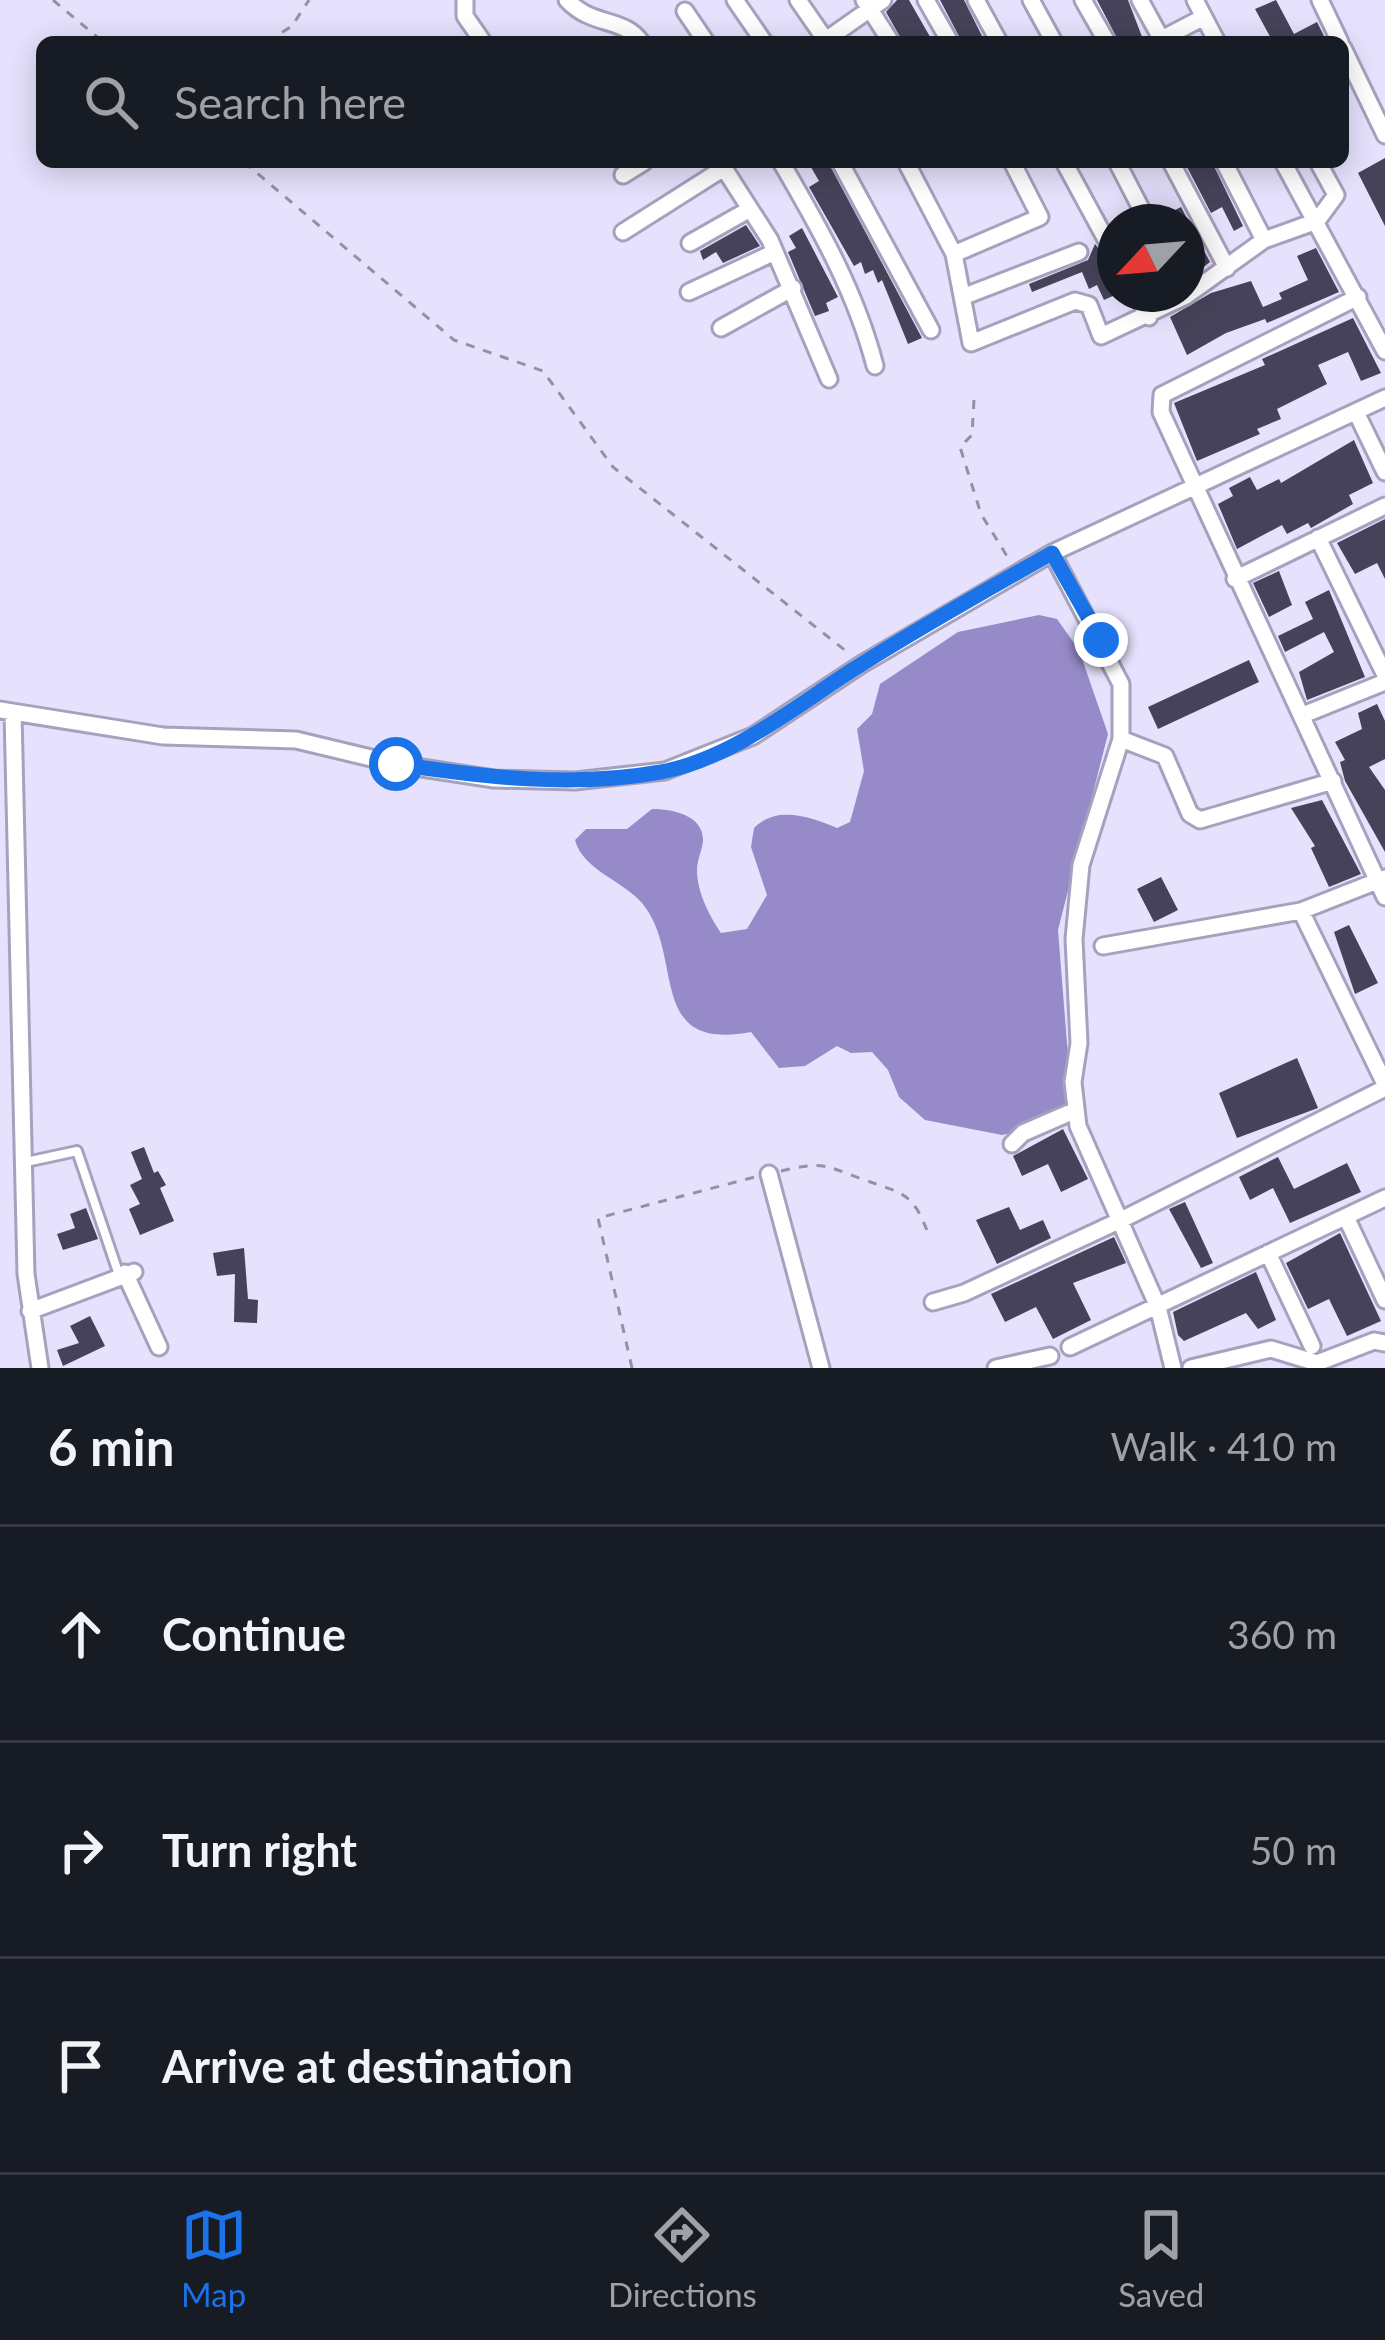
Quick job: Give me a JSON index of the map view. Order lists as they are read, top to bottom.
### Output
{
  "north": "bottom left",
  "page": {
    "search": "Search here",
    "heading": ["6 min", "Walk · 410 m"],
    "list": [
      ["Continue", "360 m"],
      ["Turn right", "50 m"],
      "Arrive at destination"
    ],
    "nav": ["Map", "Directions", "Saved"]
  }
}
